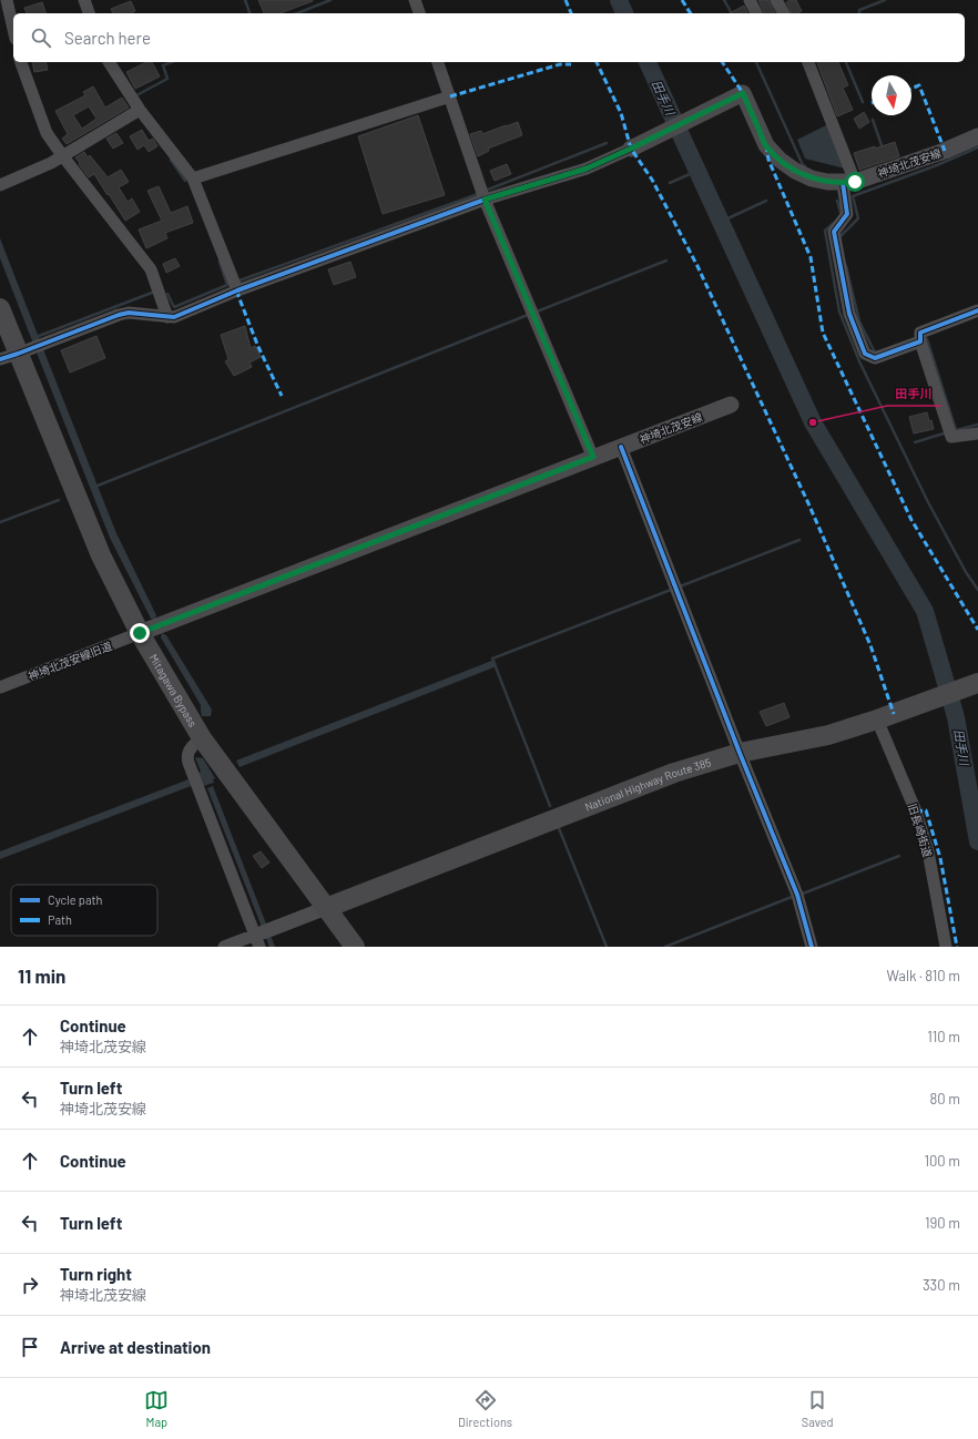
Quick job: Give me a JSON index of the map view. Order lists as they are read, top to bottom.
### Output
{
  "streets": {
    "highway": ["Mitagawa Bypass", "National Highway Route 385"],
    "main road": ["神埼北茂安線"],
    "street": ["神埼北茂安線旧道", "旧長崎街道"]
  },
  "crossings": [
    ["神埼北茂安線", "神埼北茂安線旧道"],
    ["神埼北茂安線", "Mitagawa Bypass"],
    ["神埼北茂安線旧道", "Mitagawa Bypass"],
    ["Mitagawa Bypass", "National Highway Route 385"],
    ["National Highway Route 385", "旧長崎街道"]
  ],
  "water": ["田手川"],
  "places": ["田手川"],
  "legend": ["Cycle path", "Path"],
  "north": "bottom",
  "page": {
    "search": "Search here",
    "heading": ["11 min", "Walk · 810 m"],
    "list": [
      ["Continue", "神埼北茂安線", "110 m"],
      ["Turn left", "神埼北茂安線", "80 m"],
      ["Continue", "100 m"],
      ["Turn left", "190 m"],
      ["Turn right", "神埼北茂安線", "330 m"],
      "Arrive at destination"
    ],
    "nav": ["Map", "Directions", "Saved"]
  }
}
